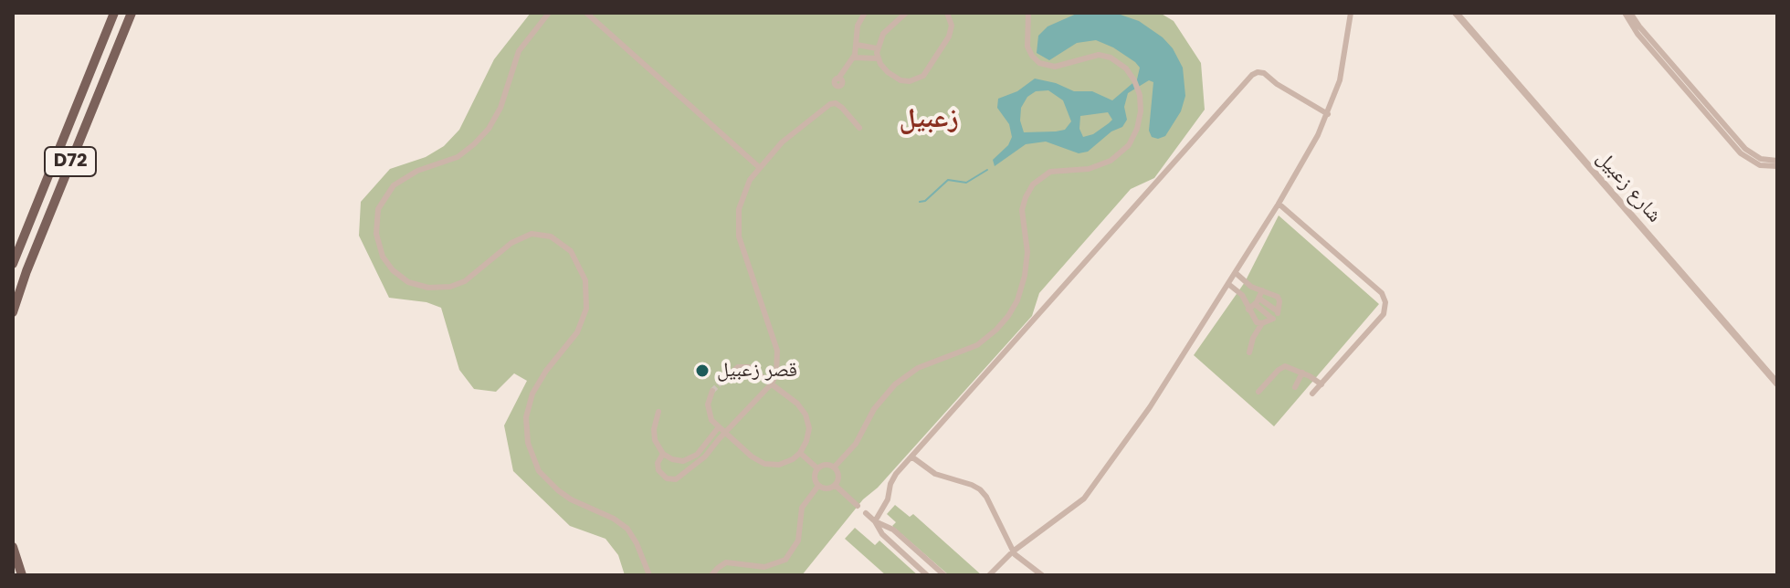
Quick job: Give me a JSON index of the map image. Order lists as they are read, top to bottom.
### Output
{
  "streets": {
    "main road": ["D72"],
    "street": ["شارع زعبيل"]
  },
  "districts": ["زعبيل"],
  "places": ["قصر زعبيل"]
}
